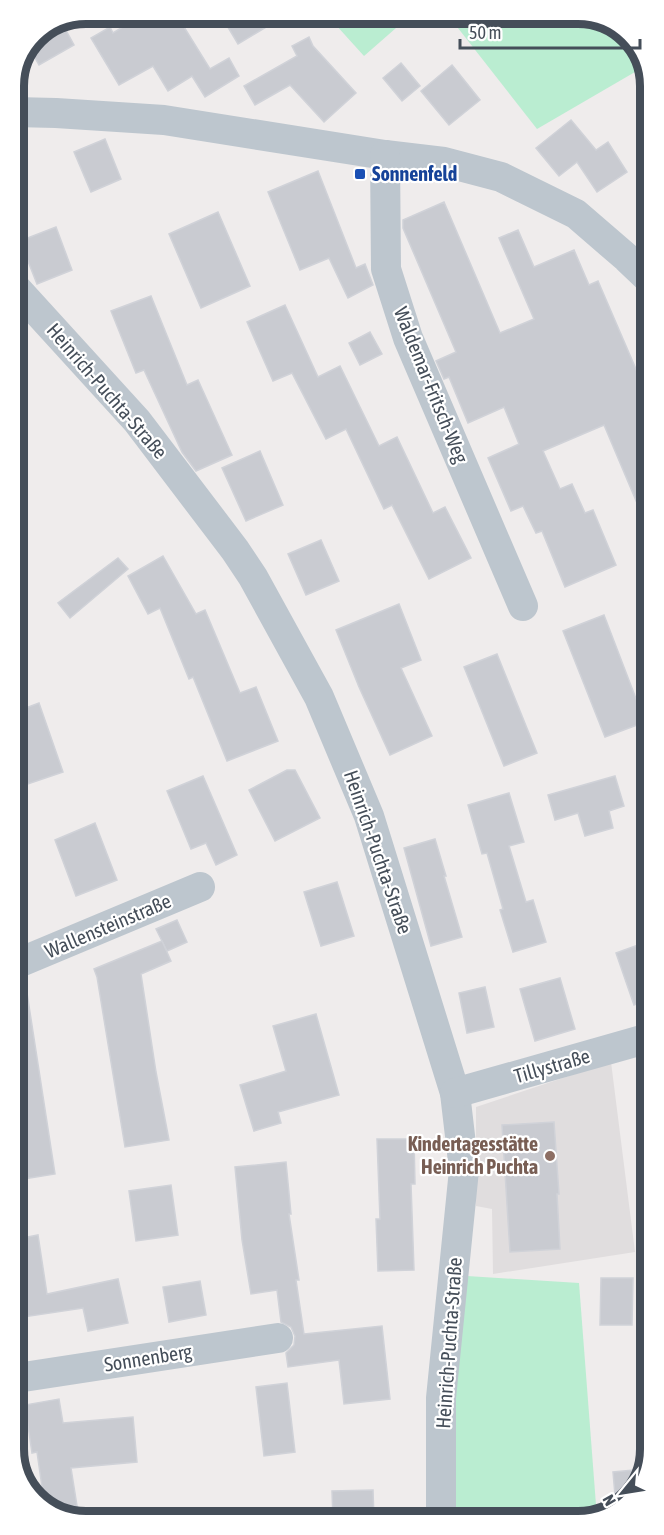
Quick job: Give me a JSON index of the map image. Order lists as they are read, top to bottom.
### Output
{
  "streets": {
    "street": [
      "Waldemar-Fritsch-Weg",
      "Heinrich-Puchta-Straße",
      "Wallensteinstraße",
      "Tillystraße",
      "Sonnenberg"
    ]
  },
  "crossings": [
    ["Heinrich-Puchta-Straße", "Tillystraße"]
  ],
  "places": {
    "transit": ["Sonnenfeld"],
    "other": ["Kindertagesstätte Heinrich Puchta"]
  },
  "scale_bar": "50 m",
  "north": "bottom left"
}
